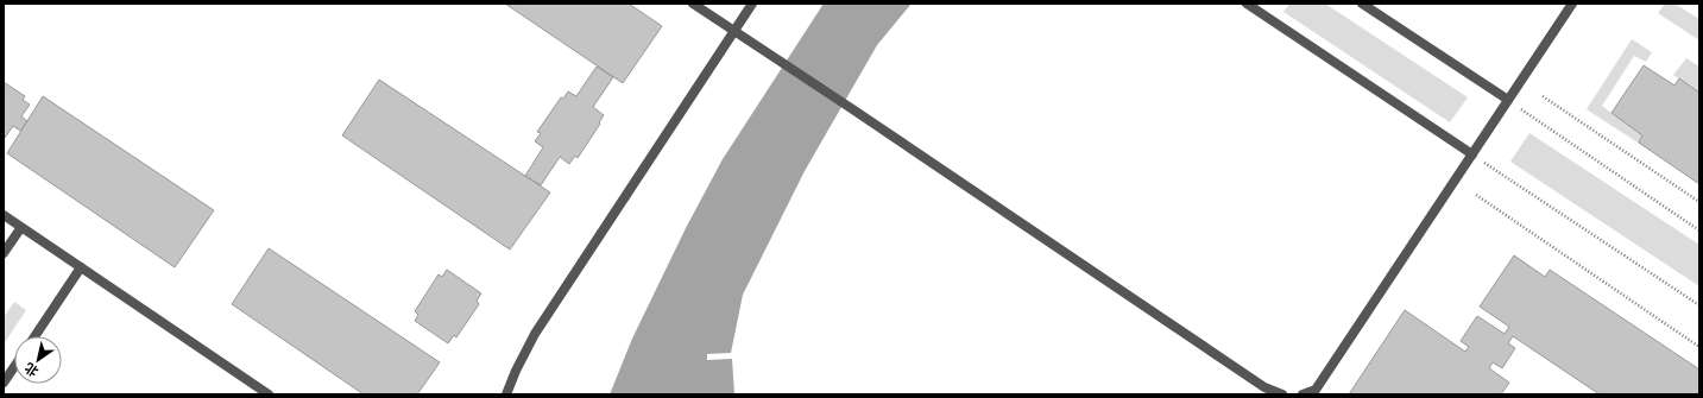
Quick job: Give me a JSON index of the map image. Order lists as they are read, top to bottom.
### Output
{
  "north": "bottom left"
}
